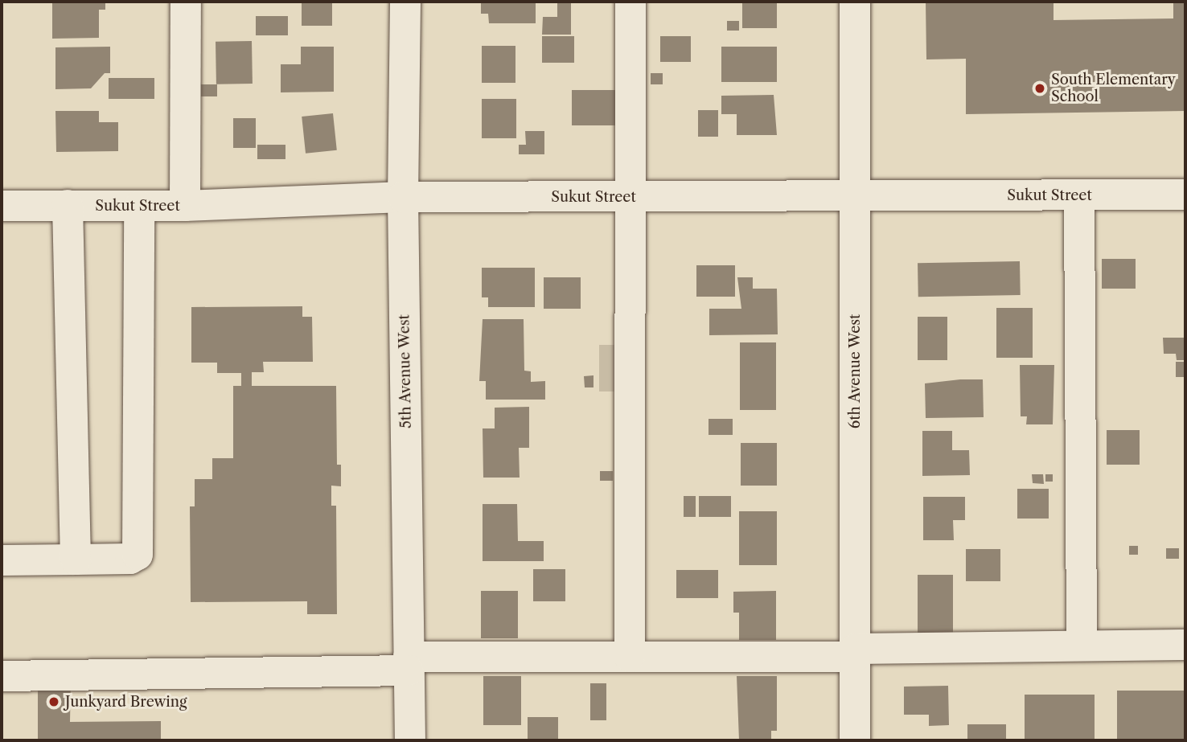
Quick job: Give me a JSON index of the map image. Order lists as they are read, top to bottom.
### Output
{
  "streets": {
    "street": ["Sukut Street", "5th Avenue West", "6th Avenue West"]
  },
  "crossings": [
    ["Sukut Street", "5th Avenue West"],
    ["Sukut Street", "6th Avenue West"]
  ],
  "places": ["South Elementary School", "Junkyard Brewing"]
}
